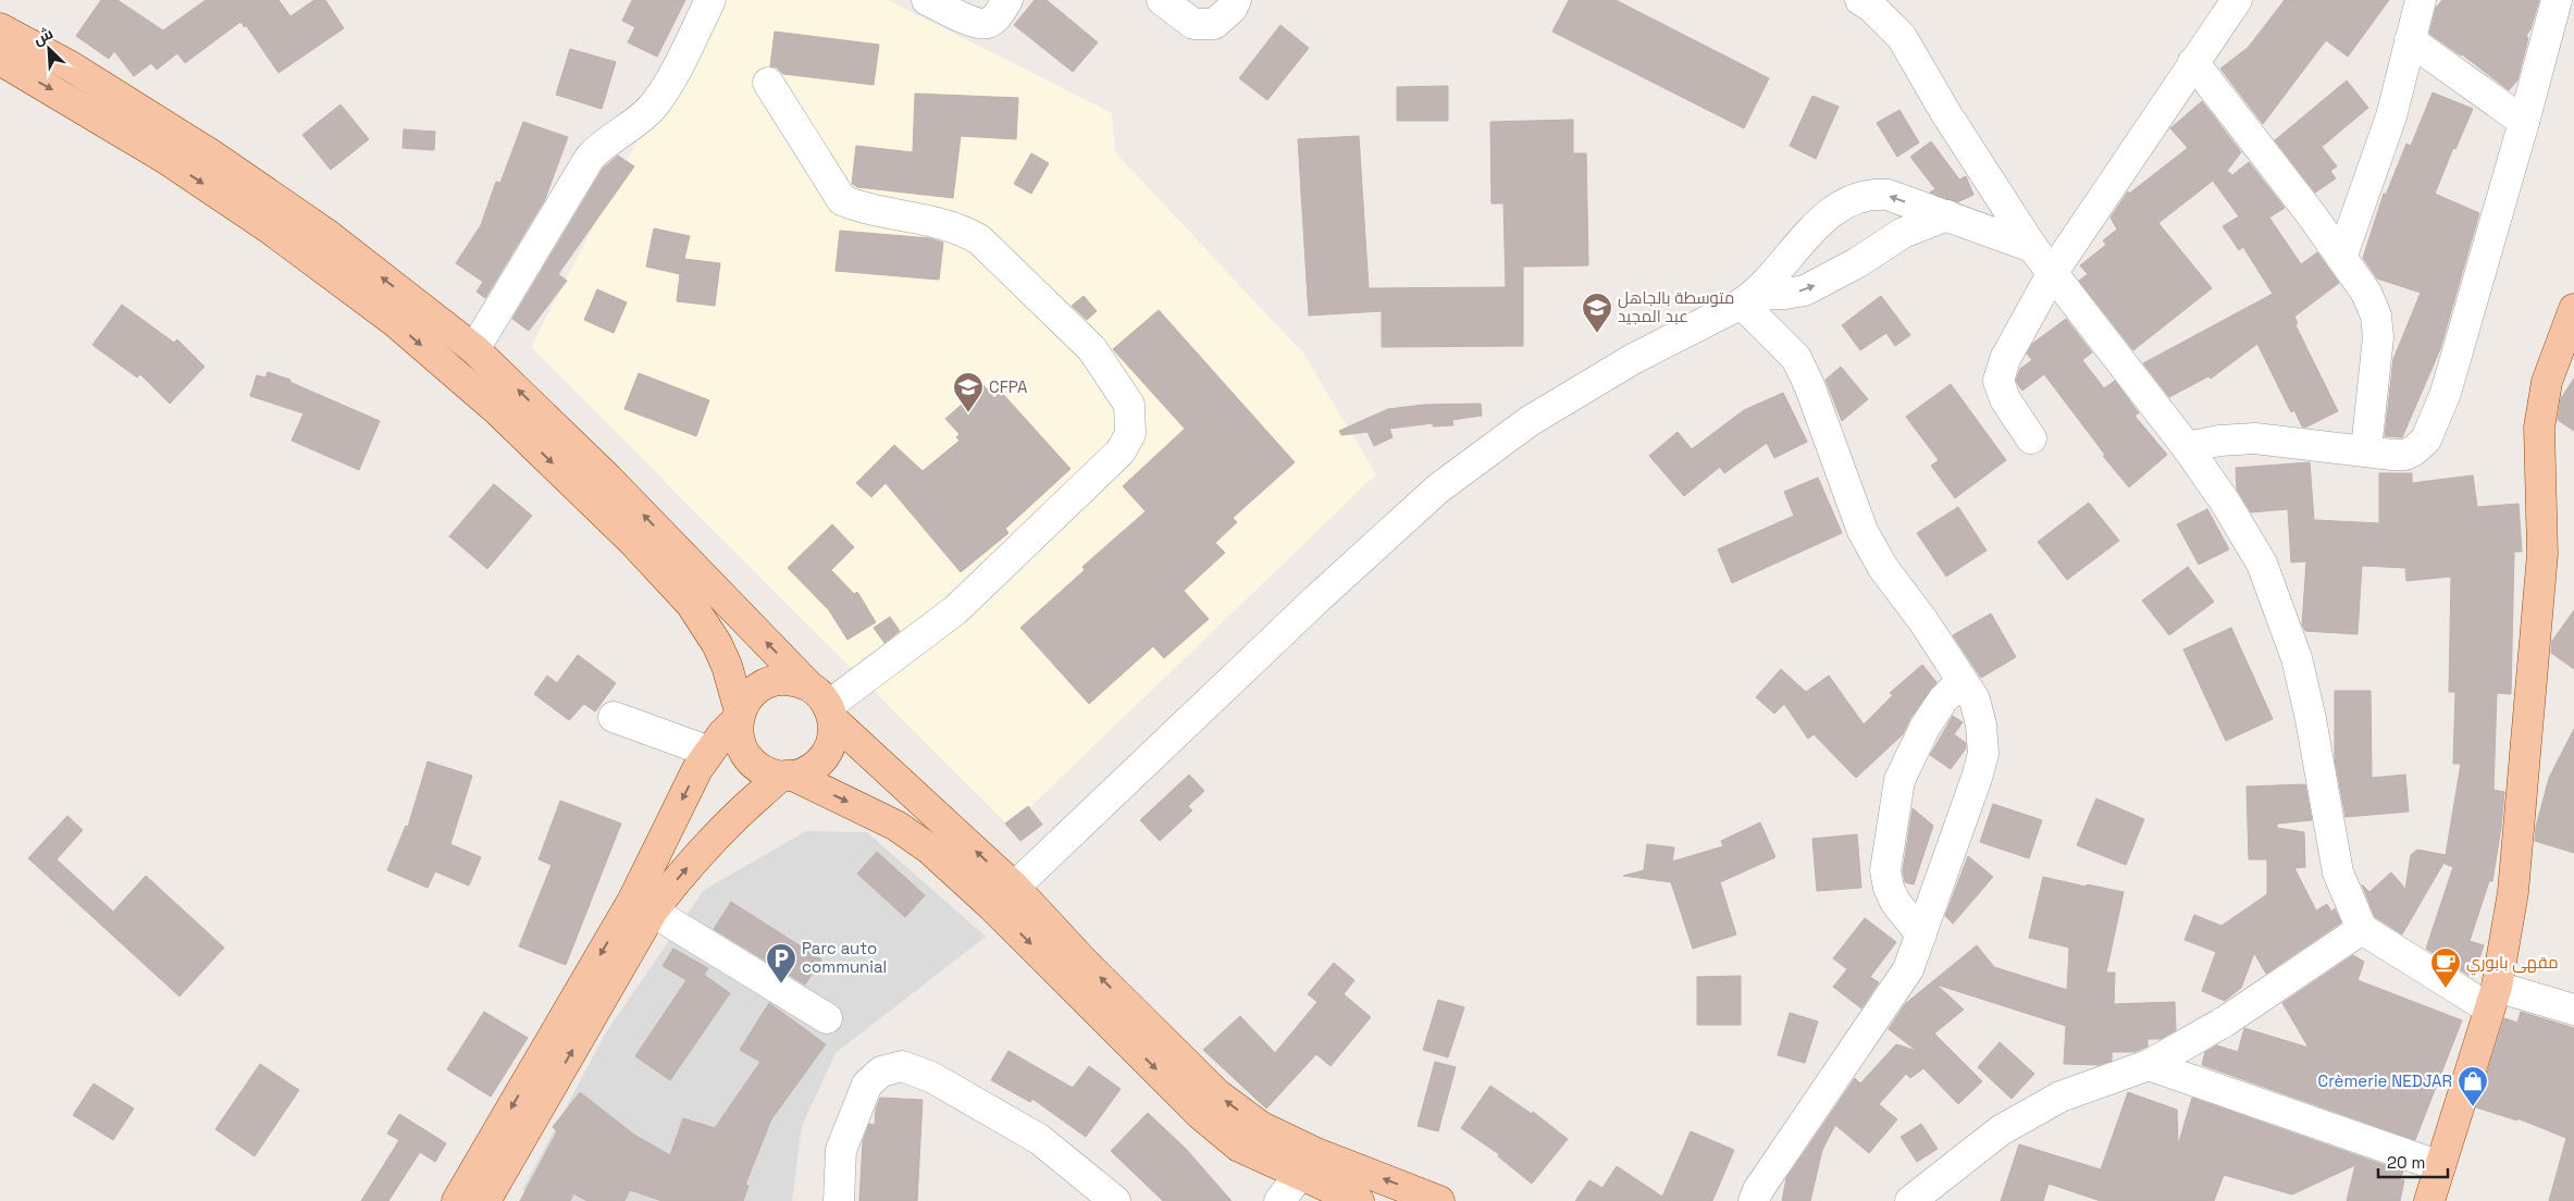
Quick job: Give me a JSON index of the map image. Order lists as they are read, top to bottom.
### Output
{
  "places": {
    "school or university": ["متوسطة بالجاهل عبد المجيد", "CFPA"],
    "parking": ["Parc auto communial"],
    "cafe": ["مقهى بابوري"],
    "shop": ["Crèmerie NEDJAR"]
  },
  "scale_bar": "20 m",
  "north": "top left"
}
